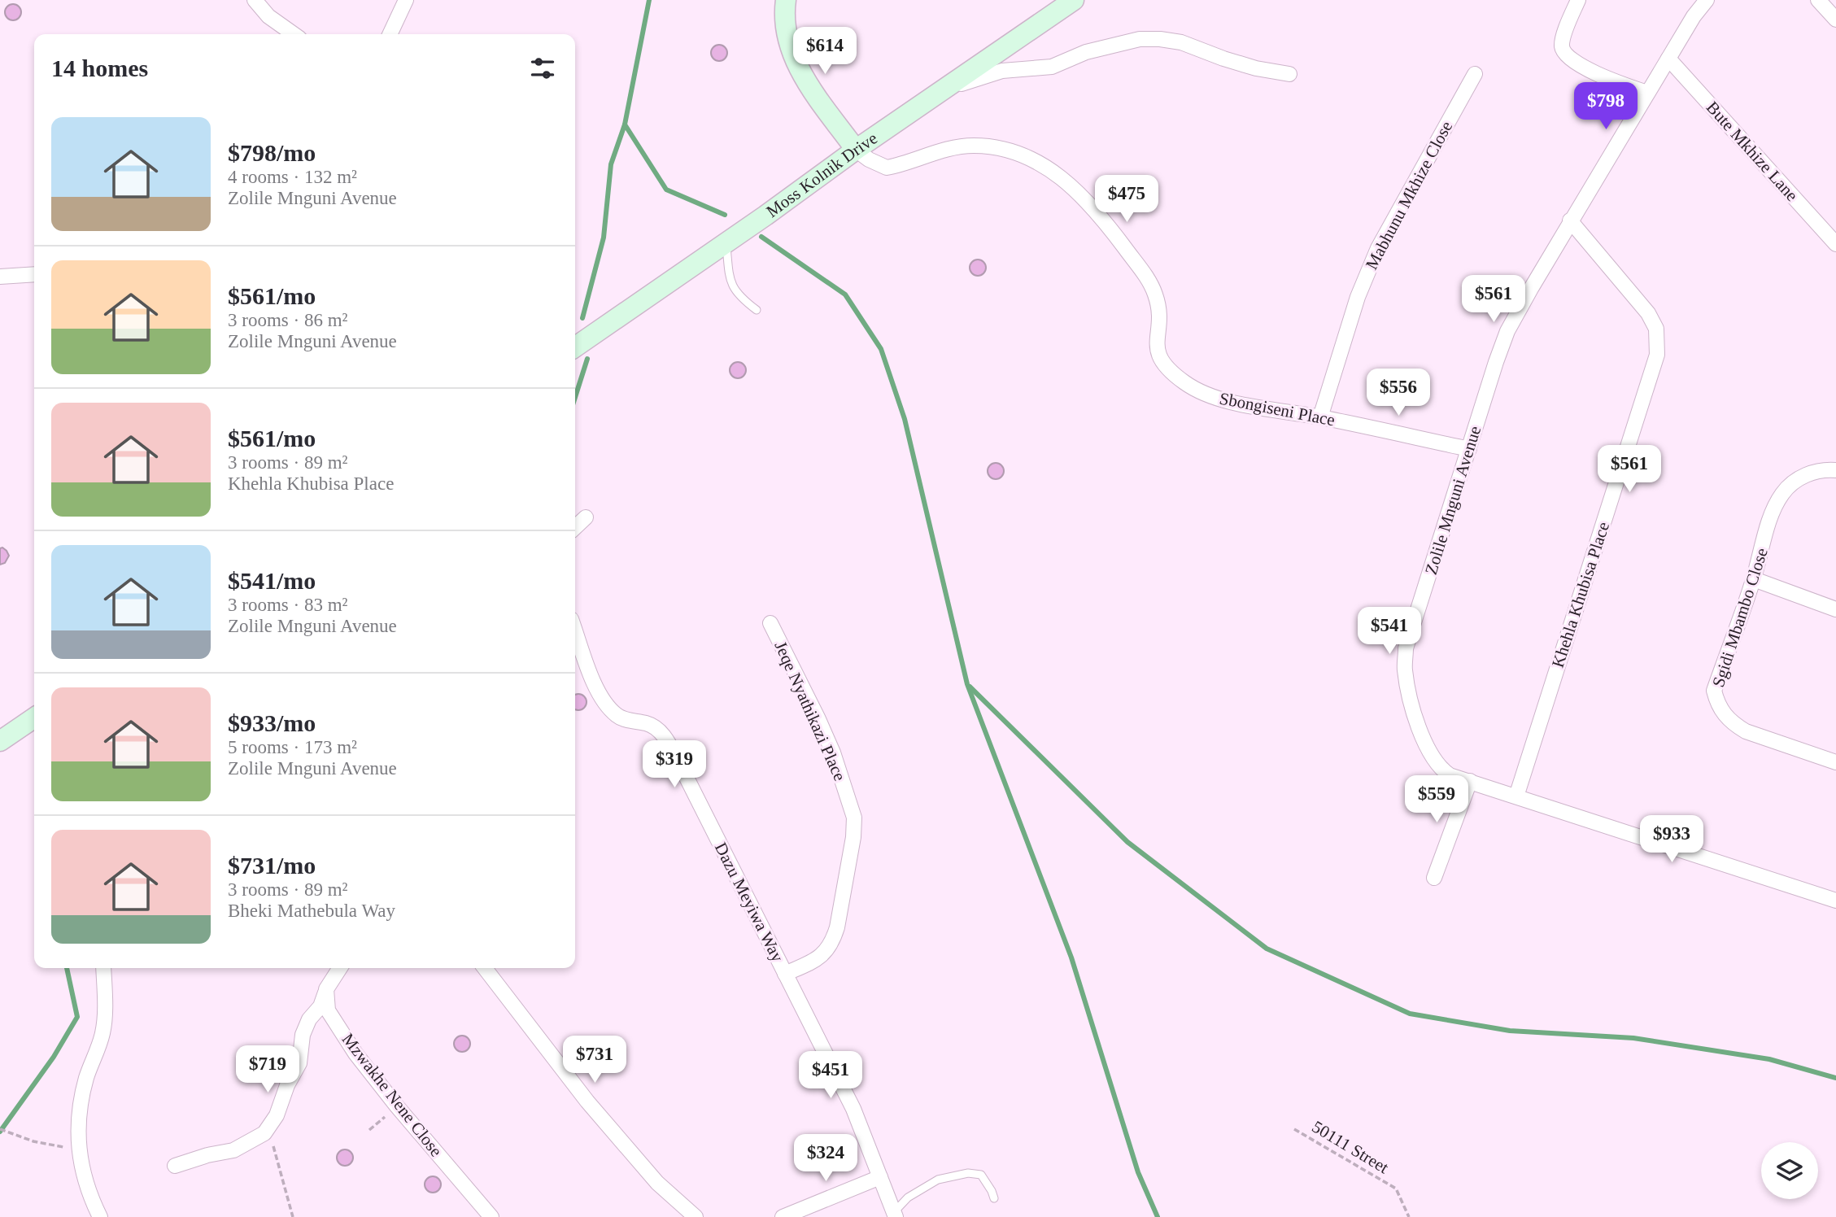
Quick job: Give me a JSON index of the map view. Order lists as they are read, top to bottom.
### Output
{
  "streets": {
    "main road": ["Moss Kolnik Drive"],
    "street": [
      "Bute Mkhize Lane",
      "Mabhunu Mkhize Close",
      "Sbongiseni Place",
      "Zolile Mnguni Avenue",
      "Khehla Khubisa Place",
      "Sgidi Mbambo Close",
      "Jeqe Nyathikazi Place",
      "Dazu Meyiwa Way",
      "Mzwakhe Nene Close"
    ],
    "path": ["50111 Street"]
  },
  "crossings": [
    ["Bute Mkhize Lane", "Zolile Mnguni Avenue"],
    ["Moss Kolnik Drive", "Sbongiseni Place"],
    ["Mabhunu Mkhize Close", "Sbongiseni Place"],
    ["Sbongiseni Place", "Zolile Mnguni Avenue"],
    ["Zolile Mnguni Avenue", "Khehla Khubisa Place"],
    ["Jeqe Nyathikazi Place", "Dazu Meyiwa Way"]
  ],
  "page": {
    "price": [
      "$614",
      "$798",
      "$475",
      "$561",
      "$556",
      "$561",
      "$541",
      "$319",
      "$559",
      "$933",
      "$731",
      "$719",
      "$451",
      "$324"
    ],
    "heading": "14 homes",
    "list": [
      {
        "name": "$798/mo",
        "note": "4 rooms · 132 m² · Zolile Mnguni Avenue"
      },
      {
        "name": "$561/mo",
        "note": "3 rooms · 86 m² · Zolile Mnguni Avenue"
      },
      {
        "name": "$561/mo",
        "note": "3 rooms · 89 m² · Khehla Khubisa Place"
      },
      {
        "name": "$541/mo",
        "note": "3 rooms · 83 m² · Zolile Mnguni Avenue"
      },
      {
        "name": "$933/mo",
        "note": "5 rooms · 173 m² · Zolile Mnguni Avenue"
      },
      {
        "name": "$731/mo",
        "note": "3 rooms · 89 m² · Bheki Mathebula Way"
      }
    ]
  }
}
